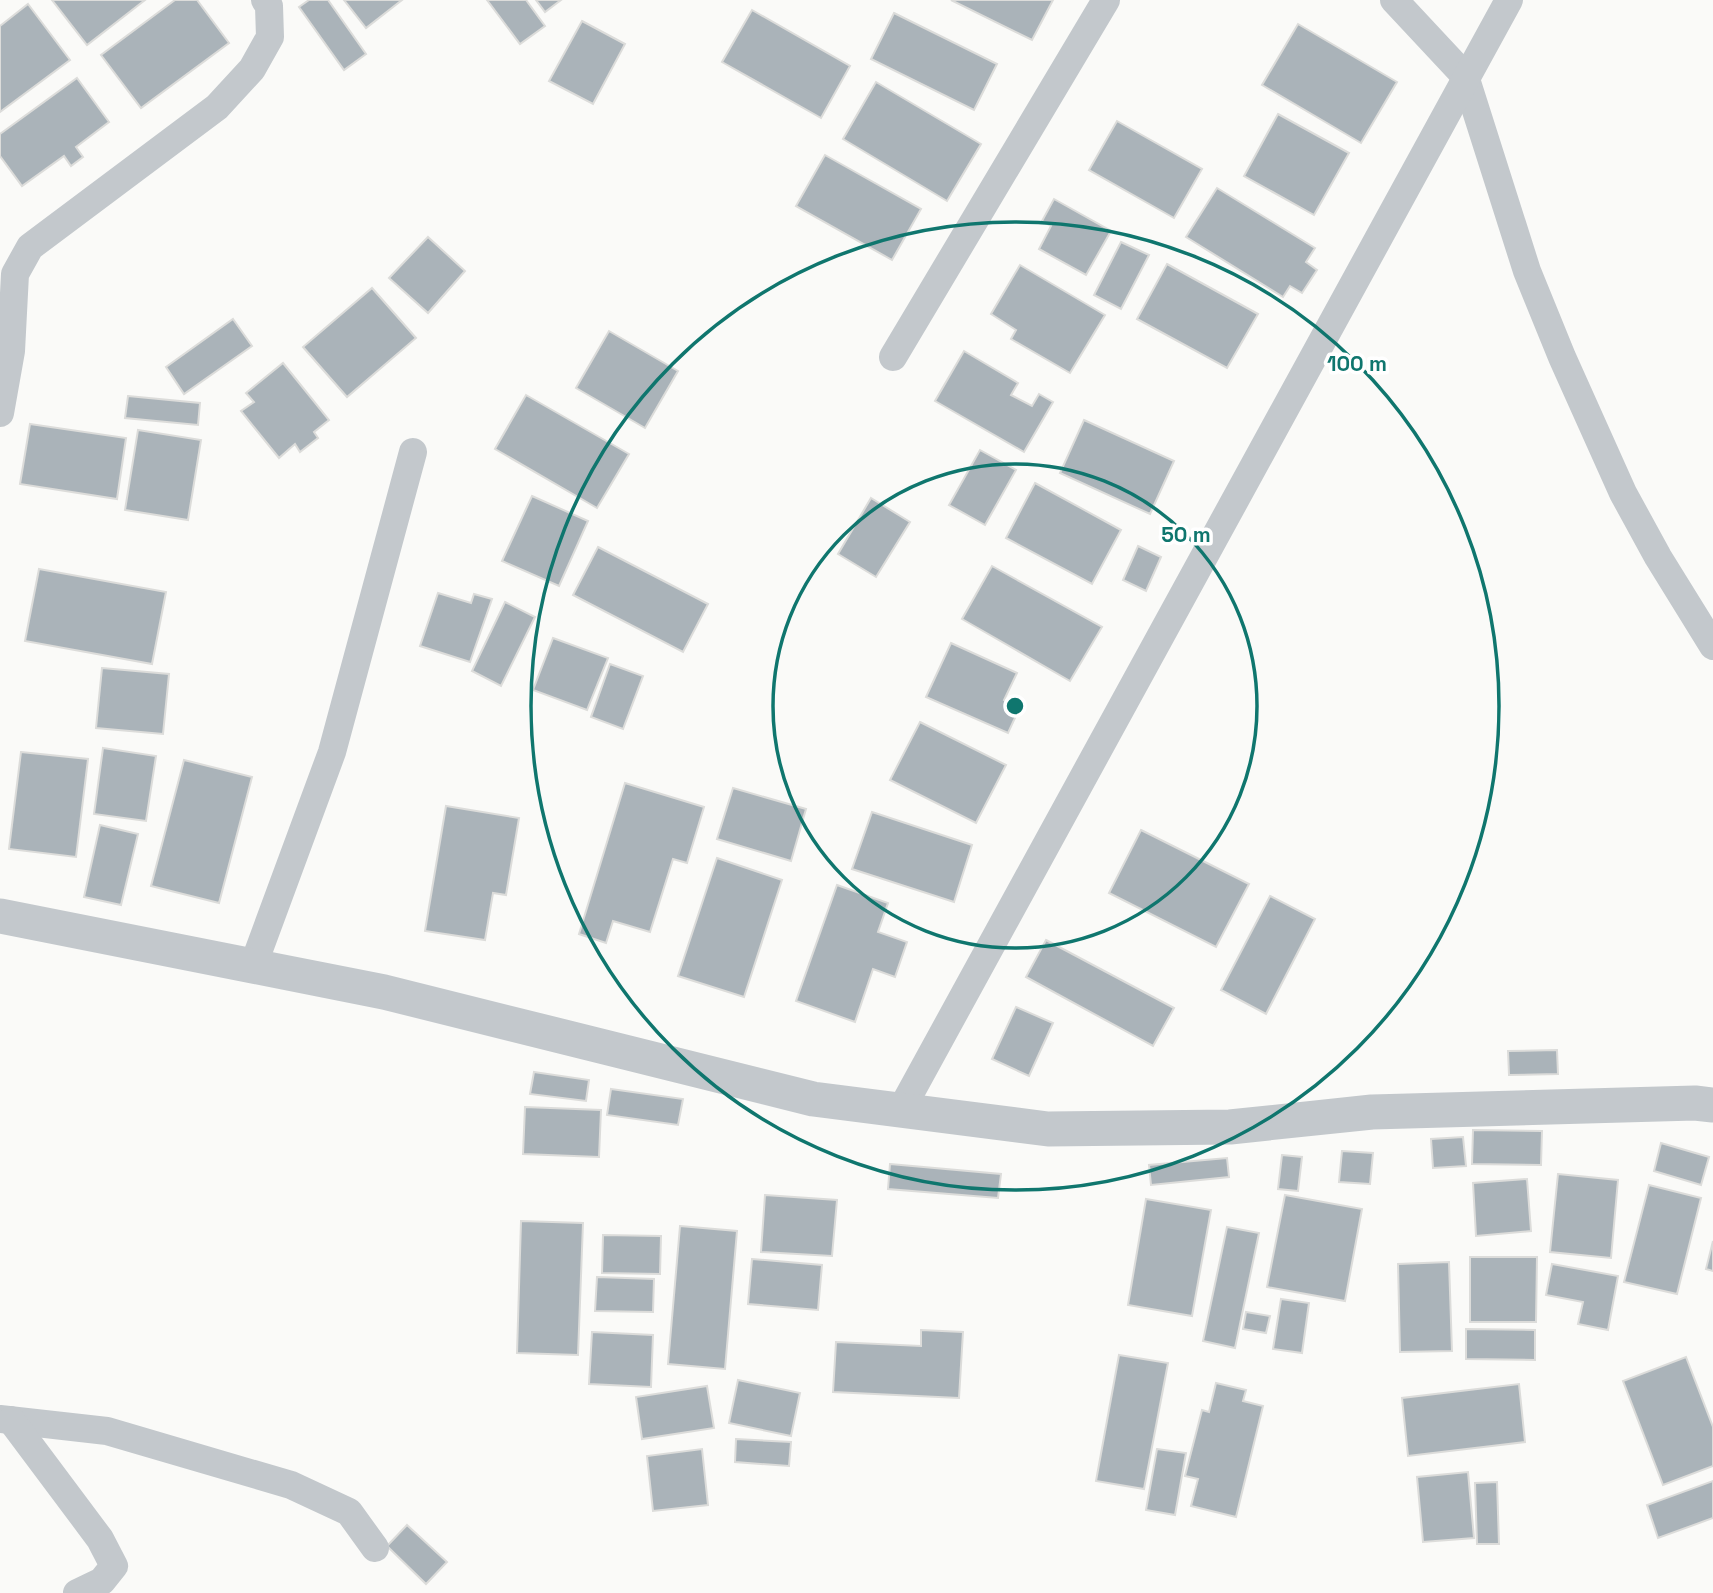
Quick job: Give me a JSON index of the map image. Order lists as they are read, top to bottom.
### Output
{
  "rings": ["100 m", "50 m"]
}
